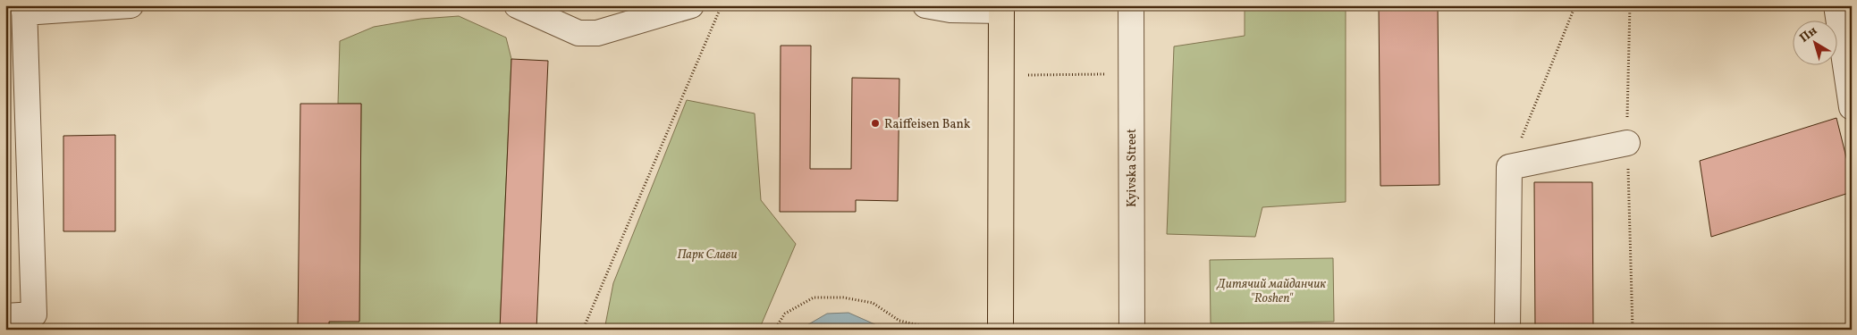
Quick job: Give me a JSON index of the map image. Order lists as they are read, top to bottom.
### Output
{
  "streets": {
    "street": ["Kyivska Street"]
  },
  "parks": ["Парк Слави", "Дитячий майданчик \"Roshen\""],
  "places": ["Raiffeisen Bank"],
  "north": "top left"
}
